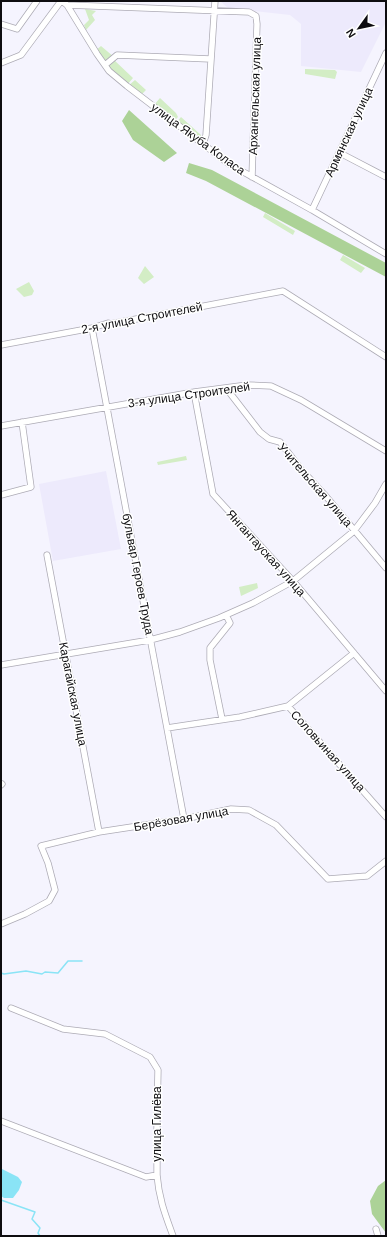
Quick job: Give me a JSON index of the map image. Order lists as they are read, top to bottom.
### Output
{
  "streets": {
    "street": [
      "Архангельская улица",
      "Армянская улица",
      "улица Якуба Коласа",
      "2-я улица Строителей",
      "3-я улица Строителей",
      "Учительская улица",
      "Янгантауская улица",
      "бульвар Героев Труда",
      "Карагайская улица",
      "Соловьиная улица",
      "Берёзовая улица",
      "улица Гилёва"
    ]
  },
  "crossings": [
    ["Архангельская улица", "улица Якуба Коласа"],
    ["Армянская улица", "улица Якуба Коласа"],
    ["2-я улица Строителей", "бульвар Героев Труда"],
    ["3-я улица Строителей", "Учительская улица"],
    ["3-я улица Строителей", "Янгантауская улица"],
    ["3-я улица Строителей", "бульвар Героев Труда"],
    ["бульвар Героев Труда", "Соловьиная улица"],
    ["бульвар Героев Труда", "Берёзовая улица"],
    ["Карагайская улица", "Берёзовая улица"]
  ],
  "north": "bottom left"
}
